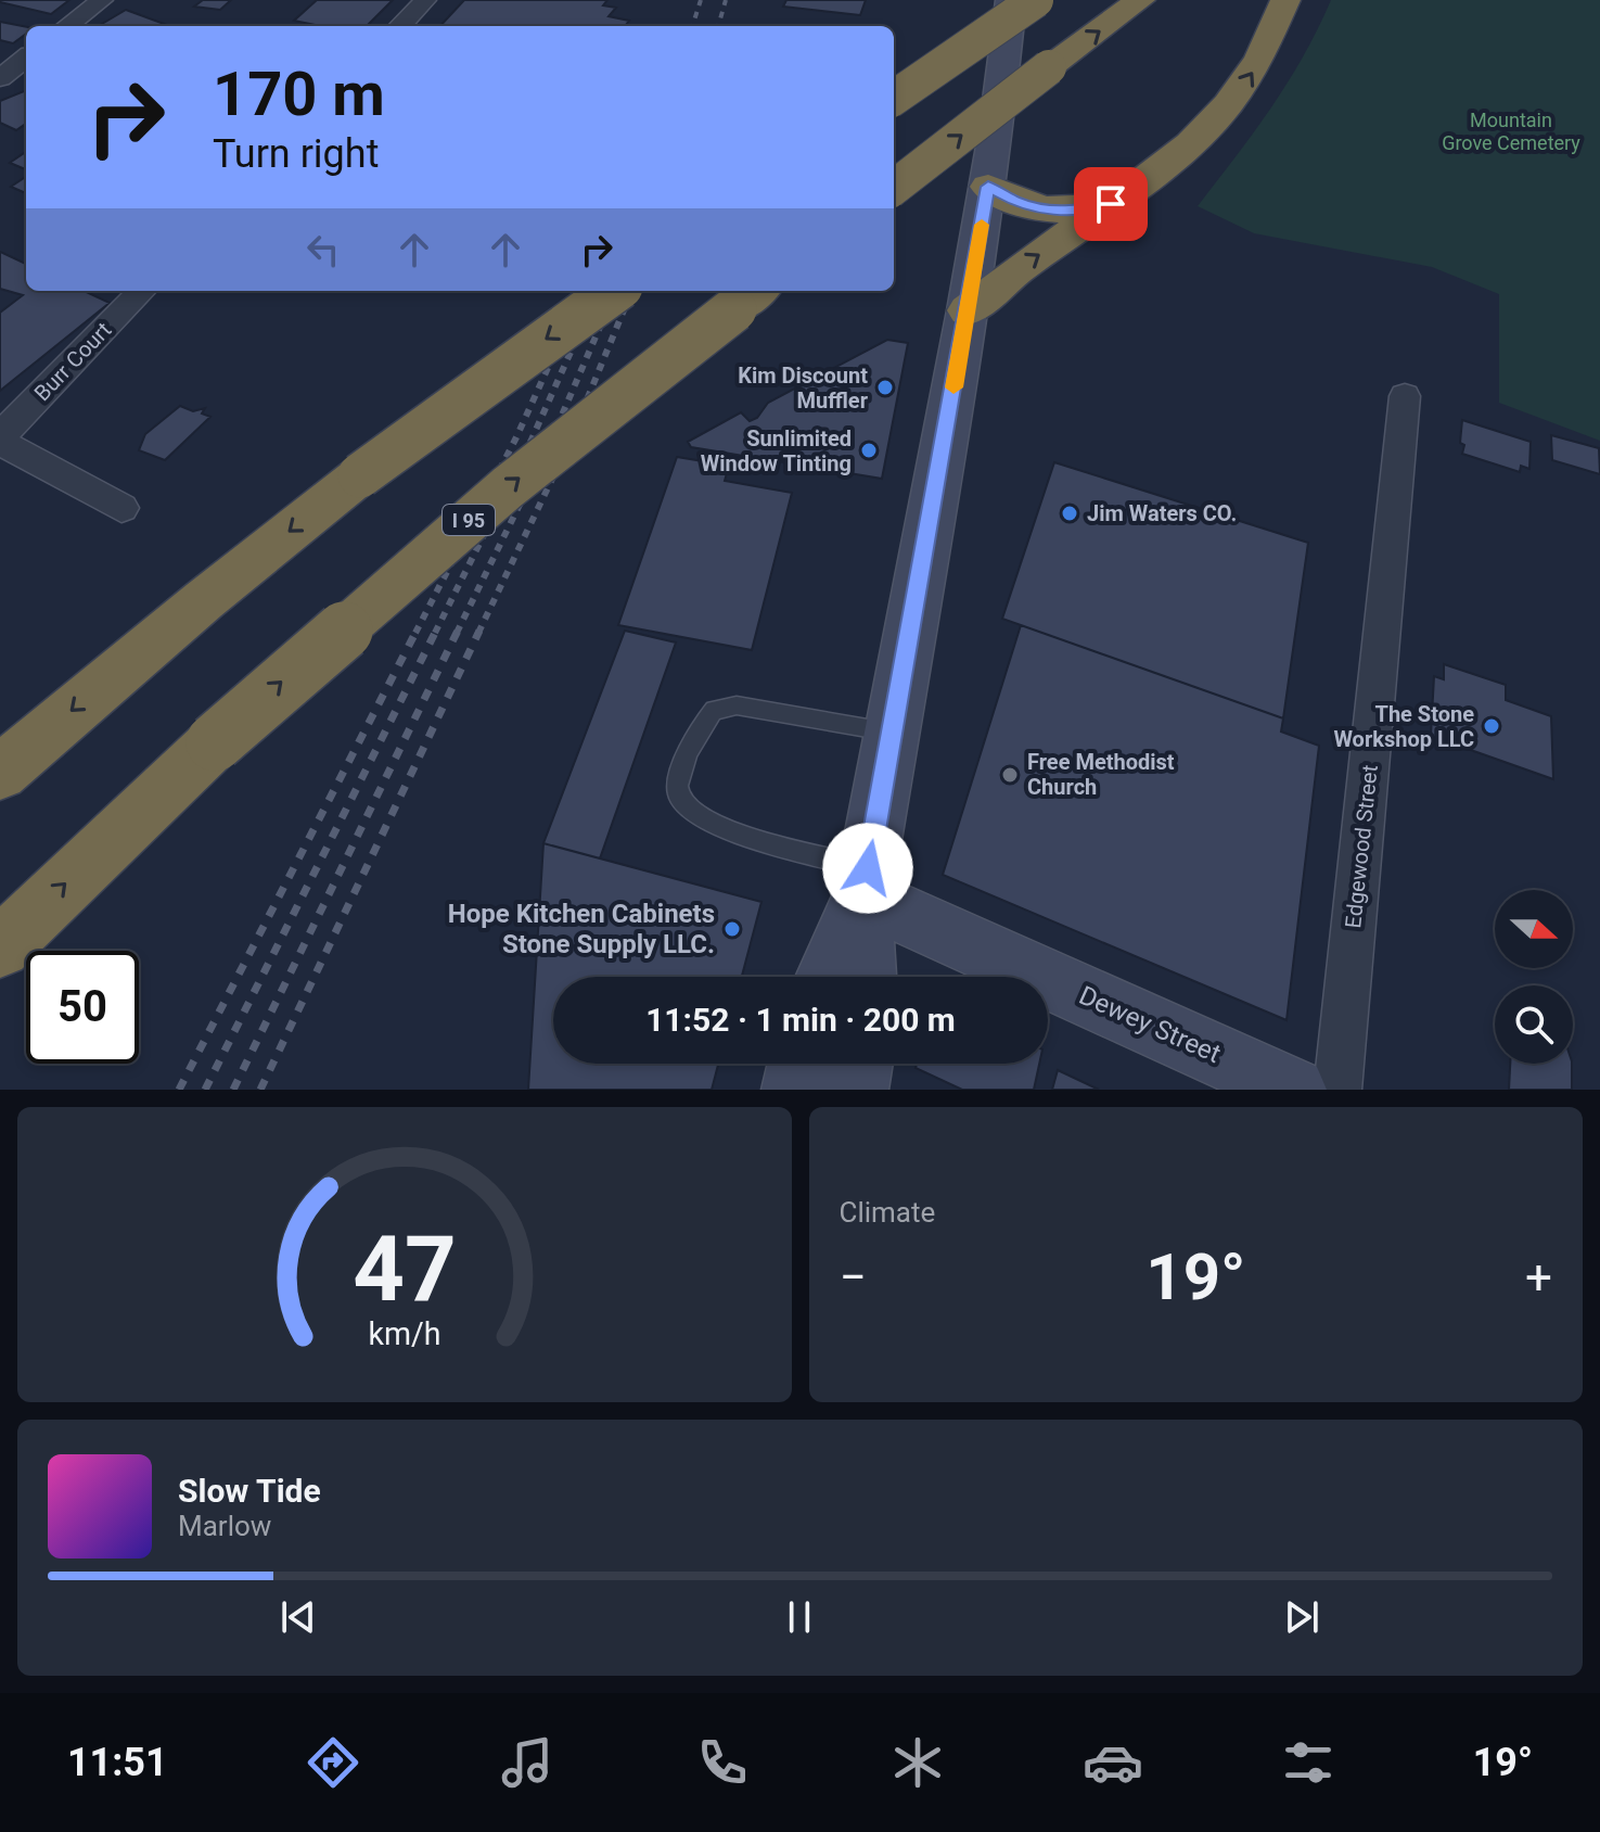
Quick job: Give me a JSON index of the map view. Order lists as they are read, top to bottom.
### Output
{
  "streets": {
    "highway": ["I 95"],
    "main road": ["Dewey Street"],
    "street": ["Burr Court", "Edgewood Street"]
  },
  "parks": ["Mountain Grove Cemetery"],
  "places": [
    "Kim Discount Muffler",
    "Sunlimited Window Tinting",
    "Jim Waters CO.",
    "The Stone Workshop LLC",
    "Free Methodist Church",
    "Hope Kitchen Cabinets Stone Supply LLC."
  ],
  "north": "right",
  "page": {
    "turn": ["170 m", "Turn right"],
    "limit": "50",
    "trip": "11:52 · 1 min · 200 m",
    "tile": "Climate",
    "heat": ["−", "19°", "+"],
    "song": ["Slow Tide", "Marlow"],
    "tabs": ["11:51", "19°"],
    "gauge": ["47", "km/h"]
  }
}
